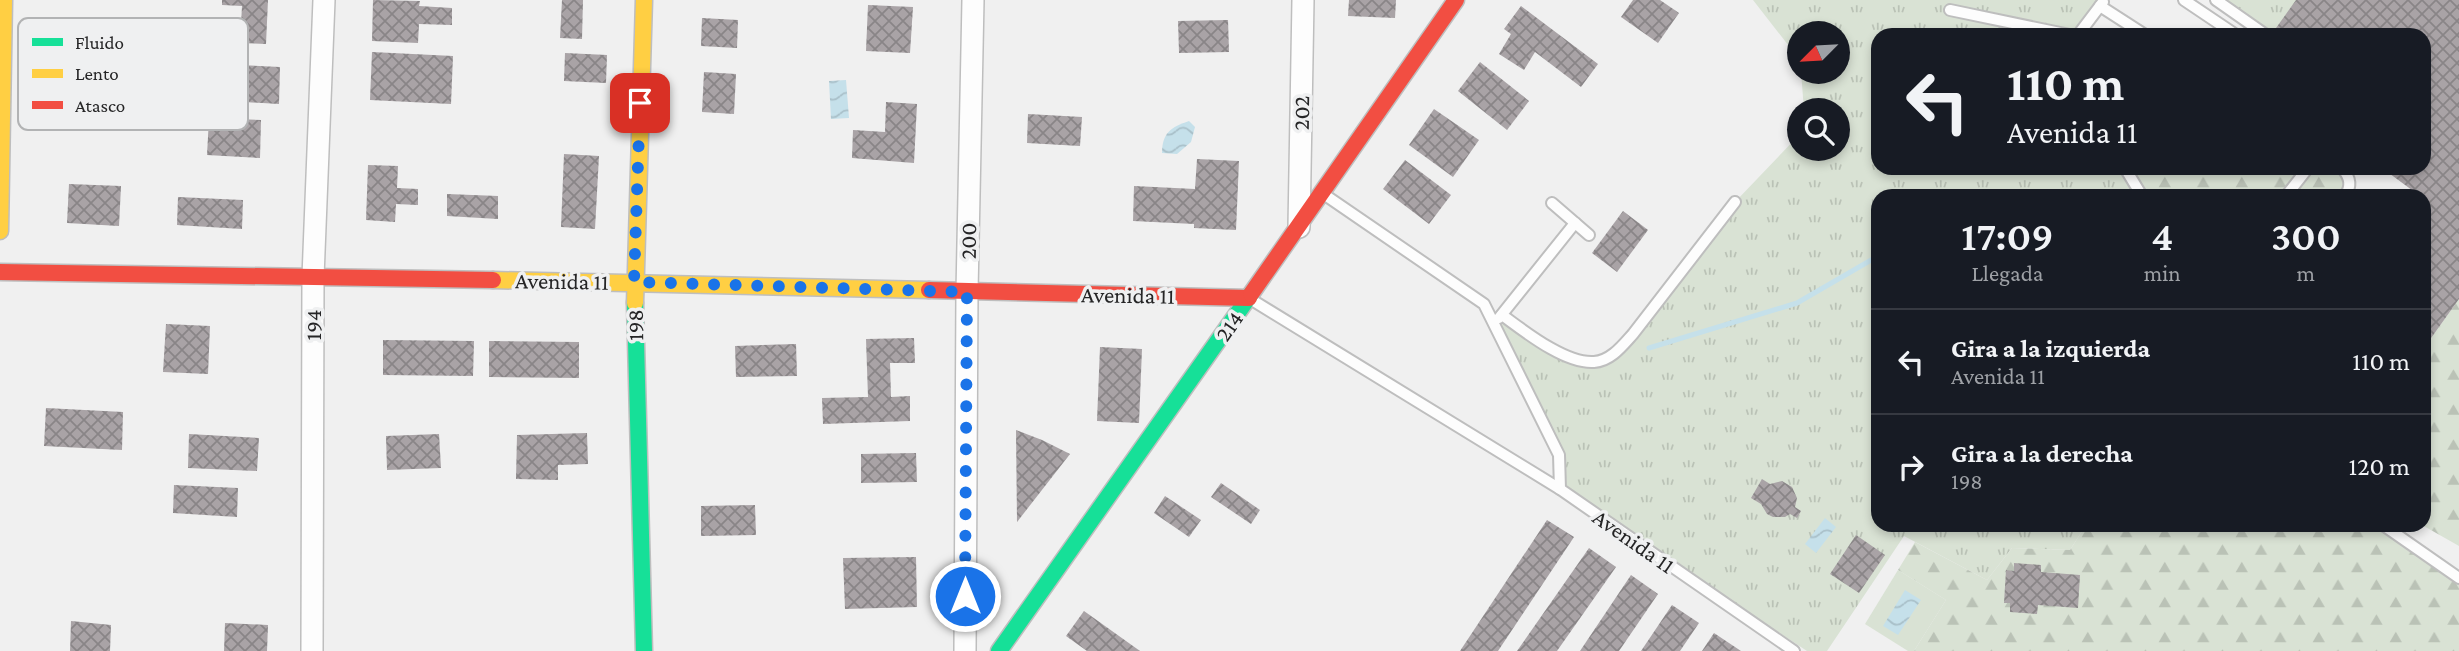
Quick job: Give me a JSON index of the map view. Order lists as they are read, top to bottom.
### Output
{
  "streets": {
    "street": [
      "202",
      "200",
      "Avenida 11",
      "194",
      "198",
      "214"
    ]
  },
  "crossings": [
    ["202", "214"],
    ["200", "Avenida 11"],
    ["Avenida 11", "194"],
    ["Avenida 11", "198"],
    ["Avenida 11", "214"]
  ],
  "legend": ["Fluido", "Lento", "Atasco"],
  "north": "bottom left",
  "page": {
    "turn": ["110 m", "Avenida 11"],
    "eta": [
      "17:09",
      "Llegada",
      "4",
      "min",
      "300",
      "m"
    ],
    "list": [
      {
        "name": "Gira a la izquierda",
        "note": "Avenida 11",
        "value": "110 m"
      },
      {
        "name": "Gira a la derecha",
        "note": "198",
        "value": "120 m"
      }
    ]
  }
}
